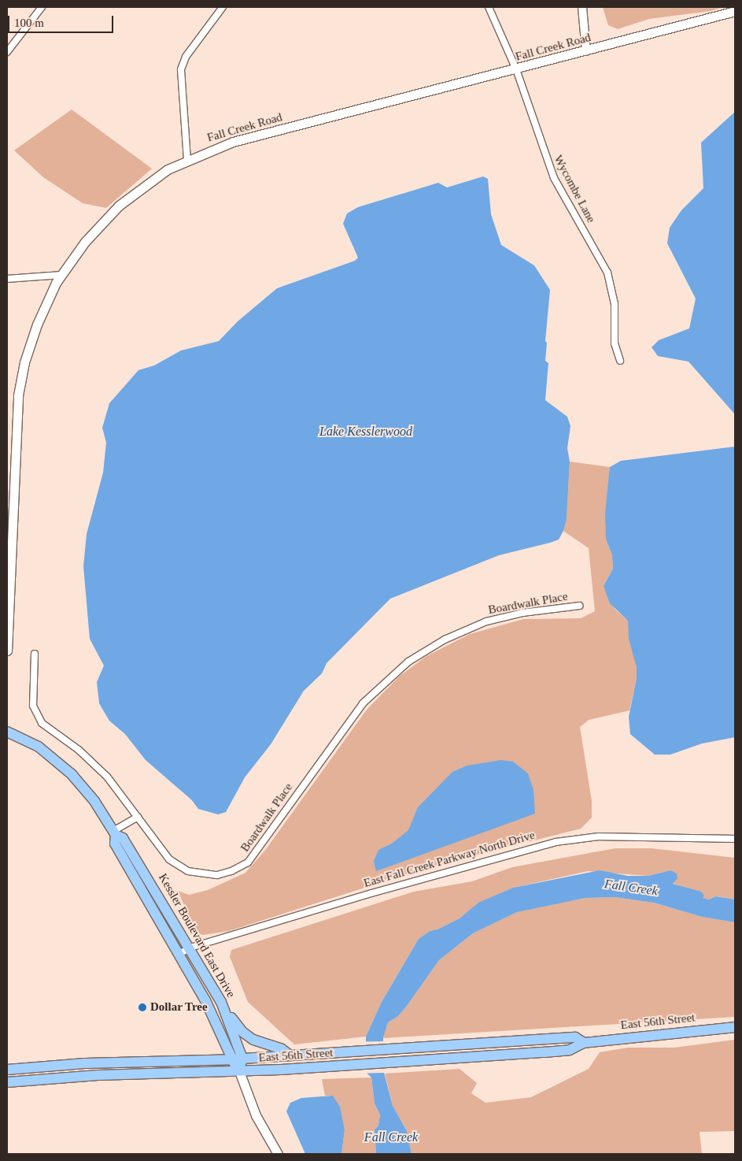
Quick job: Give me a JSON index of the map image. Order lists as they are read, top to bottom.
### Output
{
  "streets": {
    "main road": ["Fall Creek Road", "Kessler Boulevard East Drive", "East 56th Street"],
    "street": ["Wycombe Lane", "Boardwalk Place", "East Fall Creek Parkway North Drive"]
  },
  "crossings": [
    ["Fall Creek Road", "Wycombe Lane"],
    ["East Fall Creek Parkway North Drive", "Kessler Boulevard East Drive"],
    ["Kessler Boulevard East Drive", "East 56th Street"]
  ],
  "water": ["Lake Kesslerwood", "Fall Creek"],
  "places": ["Dollar Tree"],
  "scale_bar": "100 m"
}
